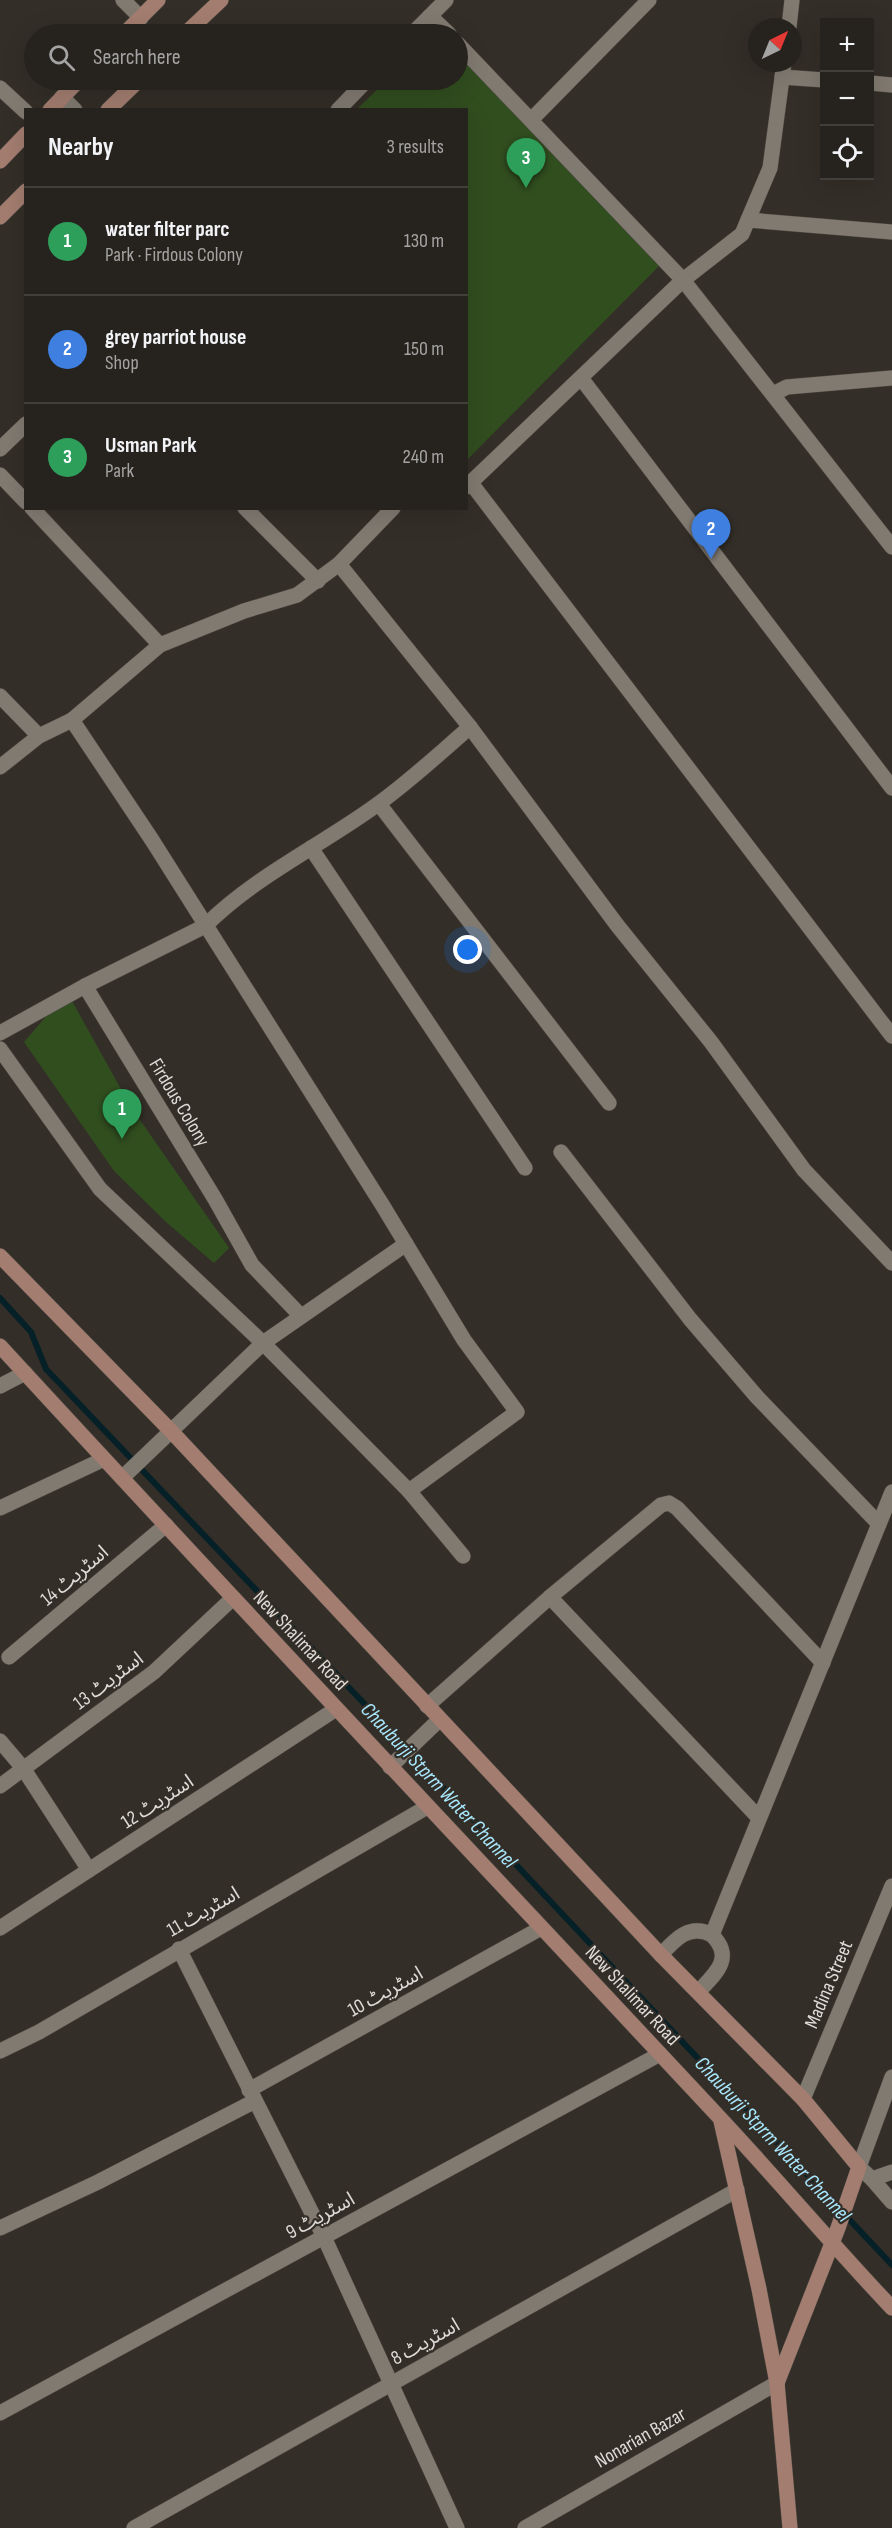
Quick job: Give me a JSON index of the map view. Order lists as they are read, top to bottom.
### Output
{
  "streets": {
    "street": [
      "Firdous Colony",
      "اسٹریٹ 14",
      "New Shalimar Road",
      "اسٹریٹ 13",
      "اسٹریٹ 12",
      "اسٹریٹ 11",
      "Madina Street",
      "اسٹریٹ 10",
      "اسٹریٹ 9",
      "اسٹریٹ 8",
      "Nonarian Bazar"
    ]
  },
  "crossings": [
    ["اسٹریٹ 14", "New Shalimar Road"],
    ["New Shalimar Road", "اسٹریٹ 13"],
    ["New Shalimar Road", "اسٹریٹ 12"],
    ["New Shalimar Road", "اسٹریٹ 11"],
    ["New Shalimar Road", "اسٹریٹ 10"],
    ["New Shalimar Road", "اسٹریٹ 9"],
    ["New Shalimar Road", "اسٹریٹ 8"],
    ["New Shalimar Road", "Nonarian Bazar"]
  ],
  "water": ["Chauburji Stprm Water Channel"],
  "north": "top right",
  "page": {
    "map_buttons": ["+", "−"],
    "search": "Search here",
    "heading": ["Nearby", "3 results"],
    "pins": ["3", "2", "1"],
    "list": [
      {
        "mark": "1",
        "name": "water filter parc",
        "note": "Park · Firdous Colony",
        "value": "130 m"
      },
      {
        "mark": "2",
        "name": "grey parriot house",
        "note": "Shop",
        "value": "150 m"
      },
      {
        "mark": "3",
        "name": "Usman Park",
        "note": "Park",
        "value": "240 m"
      }
    ]
  }
}
